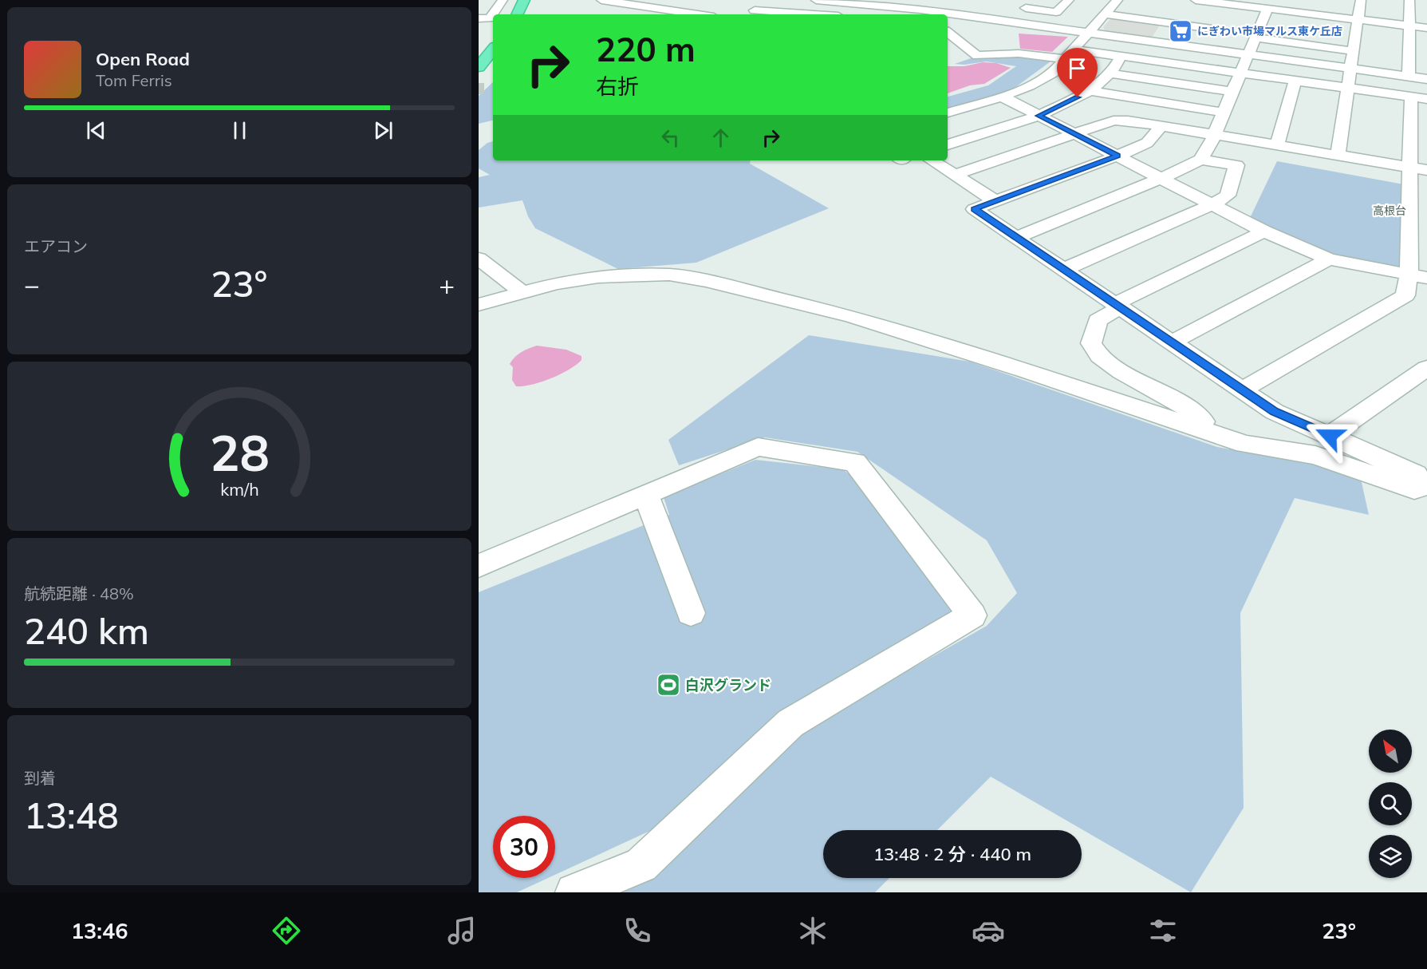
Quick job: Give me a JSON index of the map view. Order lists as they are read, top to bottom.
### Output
{
  "districts": ["高根台"],
  "places": {
    "supermarket": ["にぎわい市場マルス東ケ丘店"],
    "sports": ["白沢グランド"]
  },
  "north": "top left",
  "page": {
    "turn": ["220 m", "右折"],
    "song": ["Open Road", "Tom Ferris"],
    "tile": [
      "エアコン",
      ["航続距離 · 48%", "240 km"],
      ["到着", "13:48"]
    ],
    "heat": ["−", "23°", "+"],
    "limit": "30",
    "trip": "13:48 · 2 分 · 440 m",
    "tabs": ["13:46", "23°"],
    "gauge": ["28", "km/h"]
  }
}
